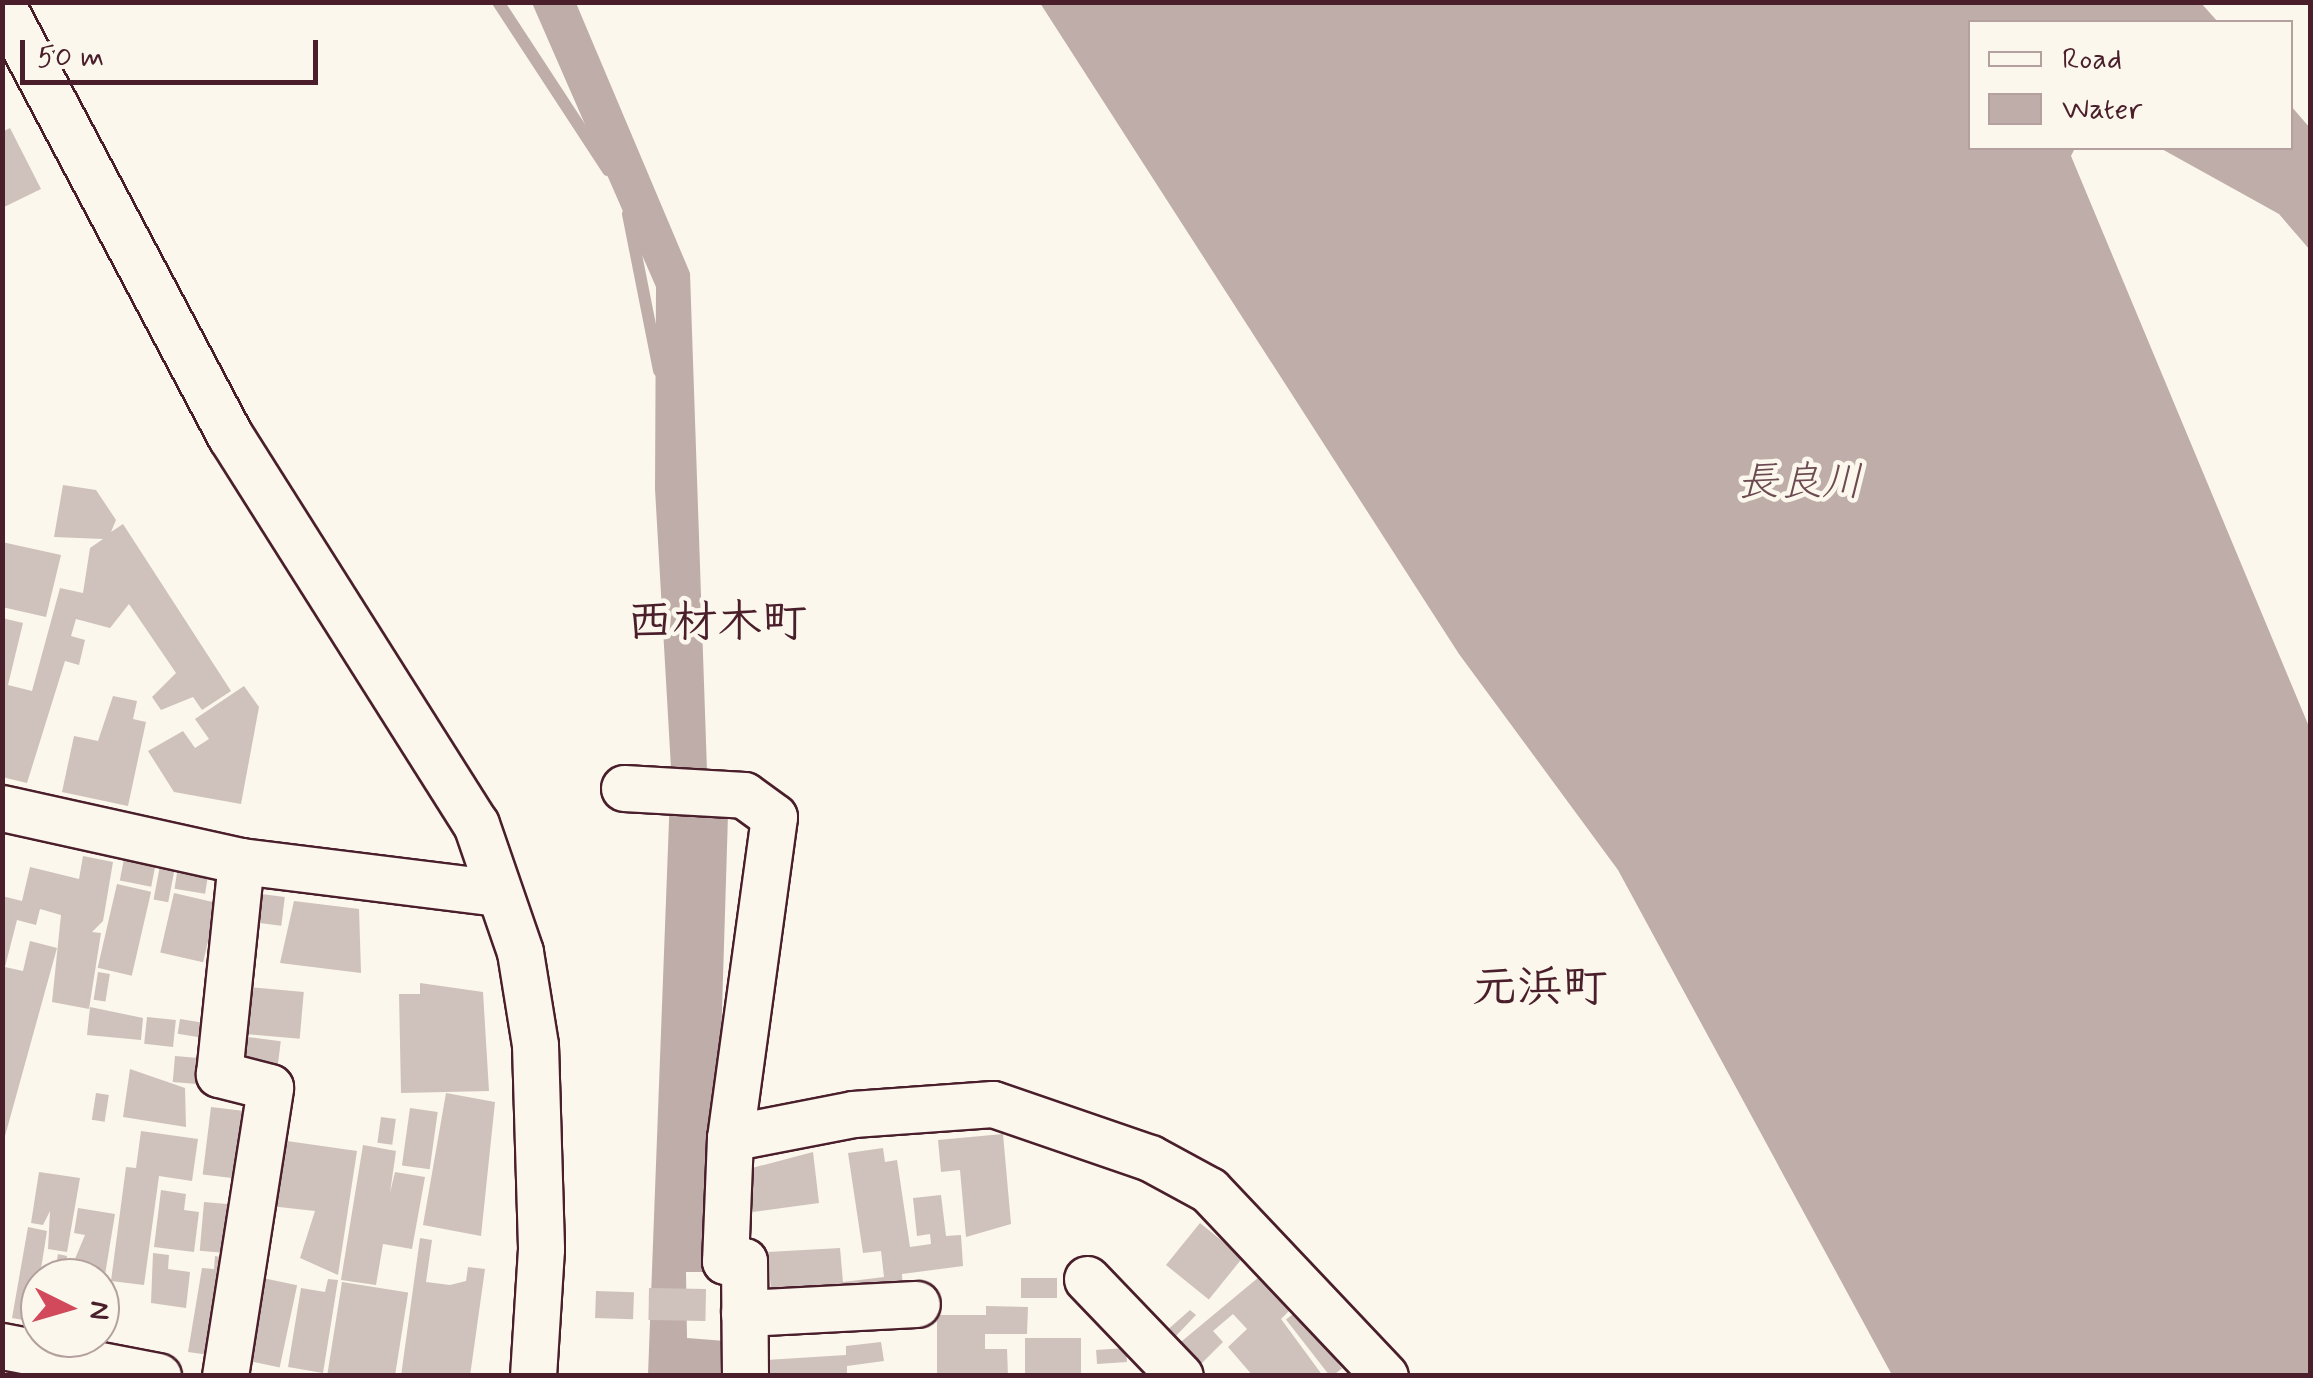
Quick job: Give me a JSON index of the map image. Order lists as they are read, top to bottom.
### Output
{
  "districts": ["西材木町", "元浜町"],
  "water": ["長良川"],
  "legend": ["Road", "Water"],
  "scale_bar": "50 m",
  "north": "right"
}
